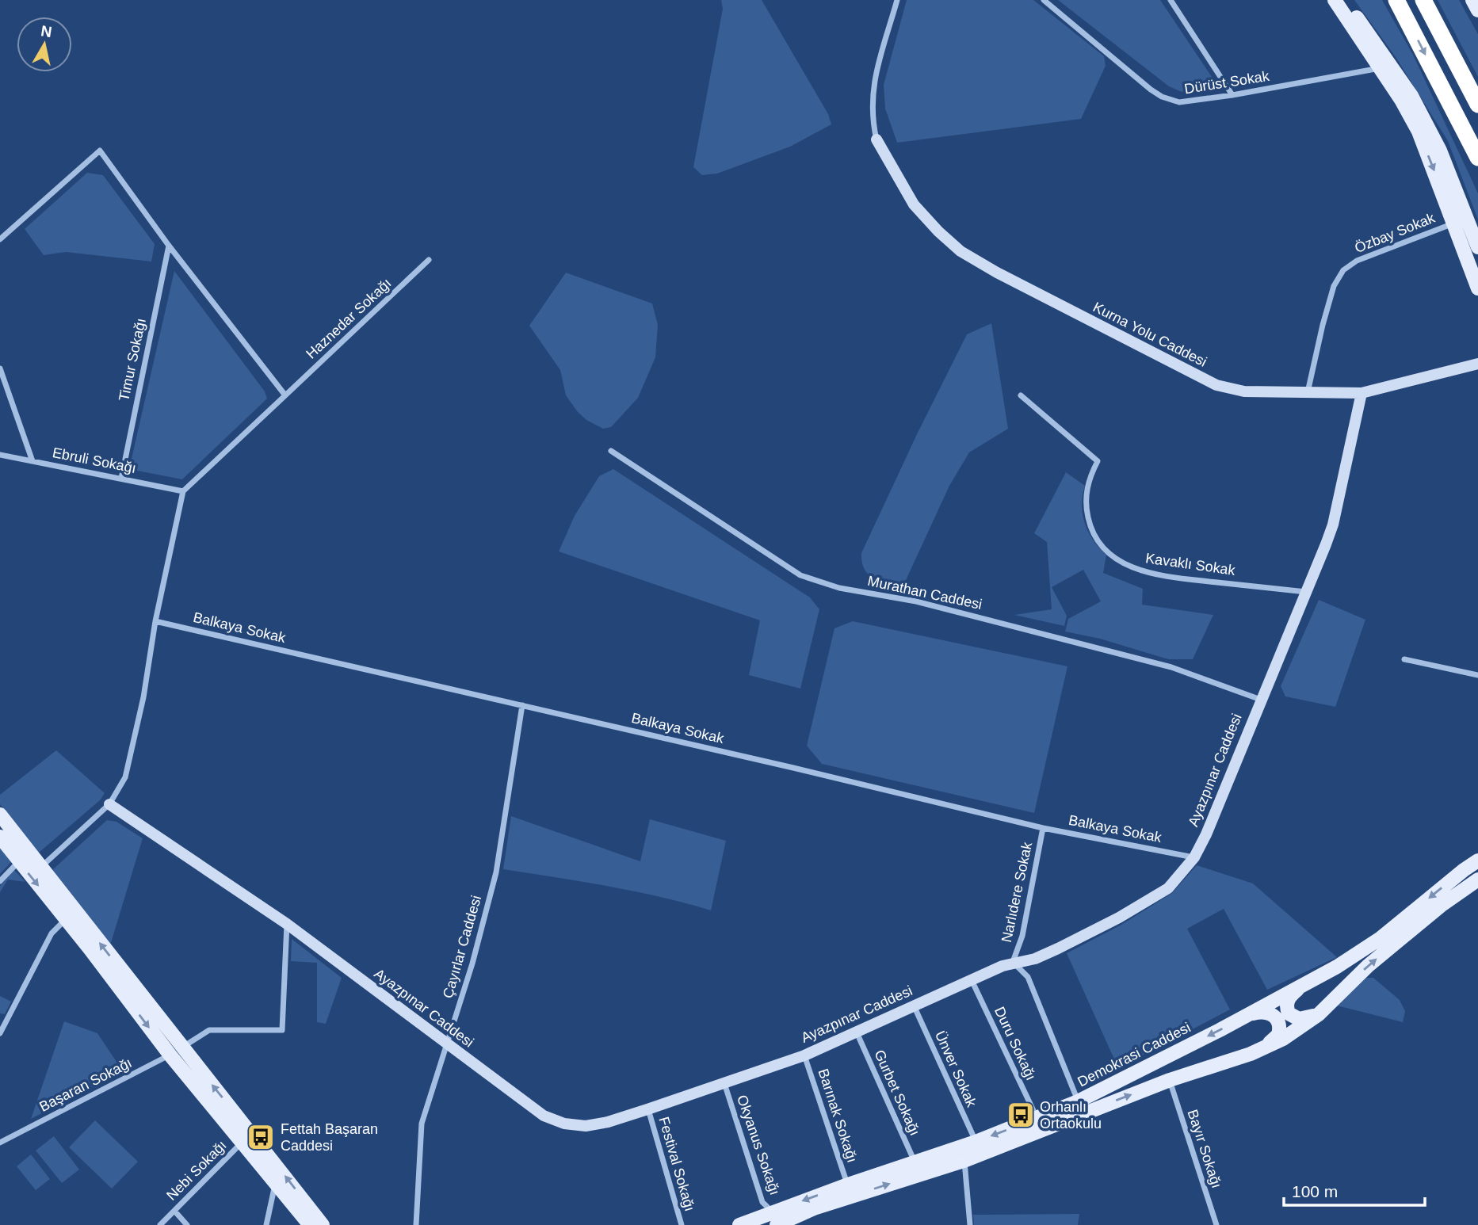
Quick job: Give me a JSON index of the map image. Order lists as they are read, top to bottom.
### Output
{
  "streets": {
    "main road": ["Demokrasi Caddesi"],
    "street": [
      "Dürüst Sokak",
      "Özbay Sokak",
      "Haznedar Sokağı",
      "Kurna Yolu Caddesi",
      "Timur Sokağı",
      "Ebruli Sokağı",
      "Kavaklı Sokak",
      "Murathan Caddesi",
      "Balkaya Sokak",
      "Ayazpınar Caddesi",
      "Narlıdere Sokak",
      "Çayırlar Caddesi",
      "Duru Sokağı",
      "Ünver Sokak",
      "Başaran Sokağı",
      "Gurbet Sokağı",
      "Barınak Sokağı",
      "Okyanus Sokağı",
      "Bayır Sokağı",
      "Festival Sokağı",
      "Nebi Sokağı"
    ]
  },
  "crossings": [
    ["Özbay Sokak", "Kurna Yolu Caddesi"],
    ["Haznedar Sokağı", "Ebruli Sokağı"],
    ["Kurna Yolu Caddesi", "Ayazpınar Caddesi"],
    ["Timur Sokağı", "Ebruli Sokağı"],
    ["Kavaklı Sokak", "Ayazpınar Caddesi"],
    ["Murathan Caddesi", "Ayazpınar Caddesi"],
    ["Balkaya Sokak", "Ayazpınar Caddesi"],
    ["Balkaya Sokak", "Narlıdere Sokak"],
    ["Balkaya Sokak", "Çayırlar Caddesi"],
    ["Ayazpınar Caddesi", "Narlıdere Sokak"],
    ["Ayazpınar Caddesi", "Çayırlar Caddesi"],
    ["Ayazpınar Caddesi", "Duru Sokağı"],
    ["Ayazpınar Caddesi", "Ünver Sokak"],
    ["Ayazpınar Caddesi", "Başaran Sokağı"],
    ["Ayazpınar Caddesi", "Gurbet Sokağı"],
    ["Ayazpınar Caddesi", "Barınak Sokağı"],
    ["Ayazpınar Caddesi", "Okyanus Sokağı"],
    ["Ayazpınar Caddesi", "Festival Sokağı"],
    ["Duru Sokağı", "Demokrasi Caddesi"],
    ["Demokrasi Caddesi", "Ünver Sokak"],
    ["Demokrasi Caddesi", "Gurbet Sokağı"],
    ["Demokrasi Caddesi", "Barınak Sokağı"],
    ["Demokrasi Caddesi", "Okyanus Sokağı"],
    ["Demokrasi Caddesi", "Bayır Sokağı"]
  ],
  "places": {
    "bus stop": ["Orhanlı Ortaokulu", "Fettah Başaran Caddesi"]
  },
  "scale_bar": "100 m",
  "north": "top"
}
